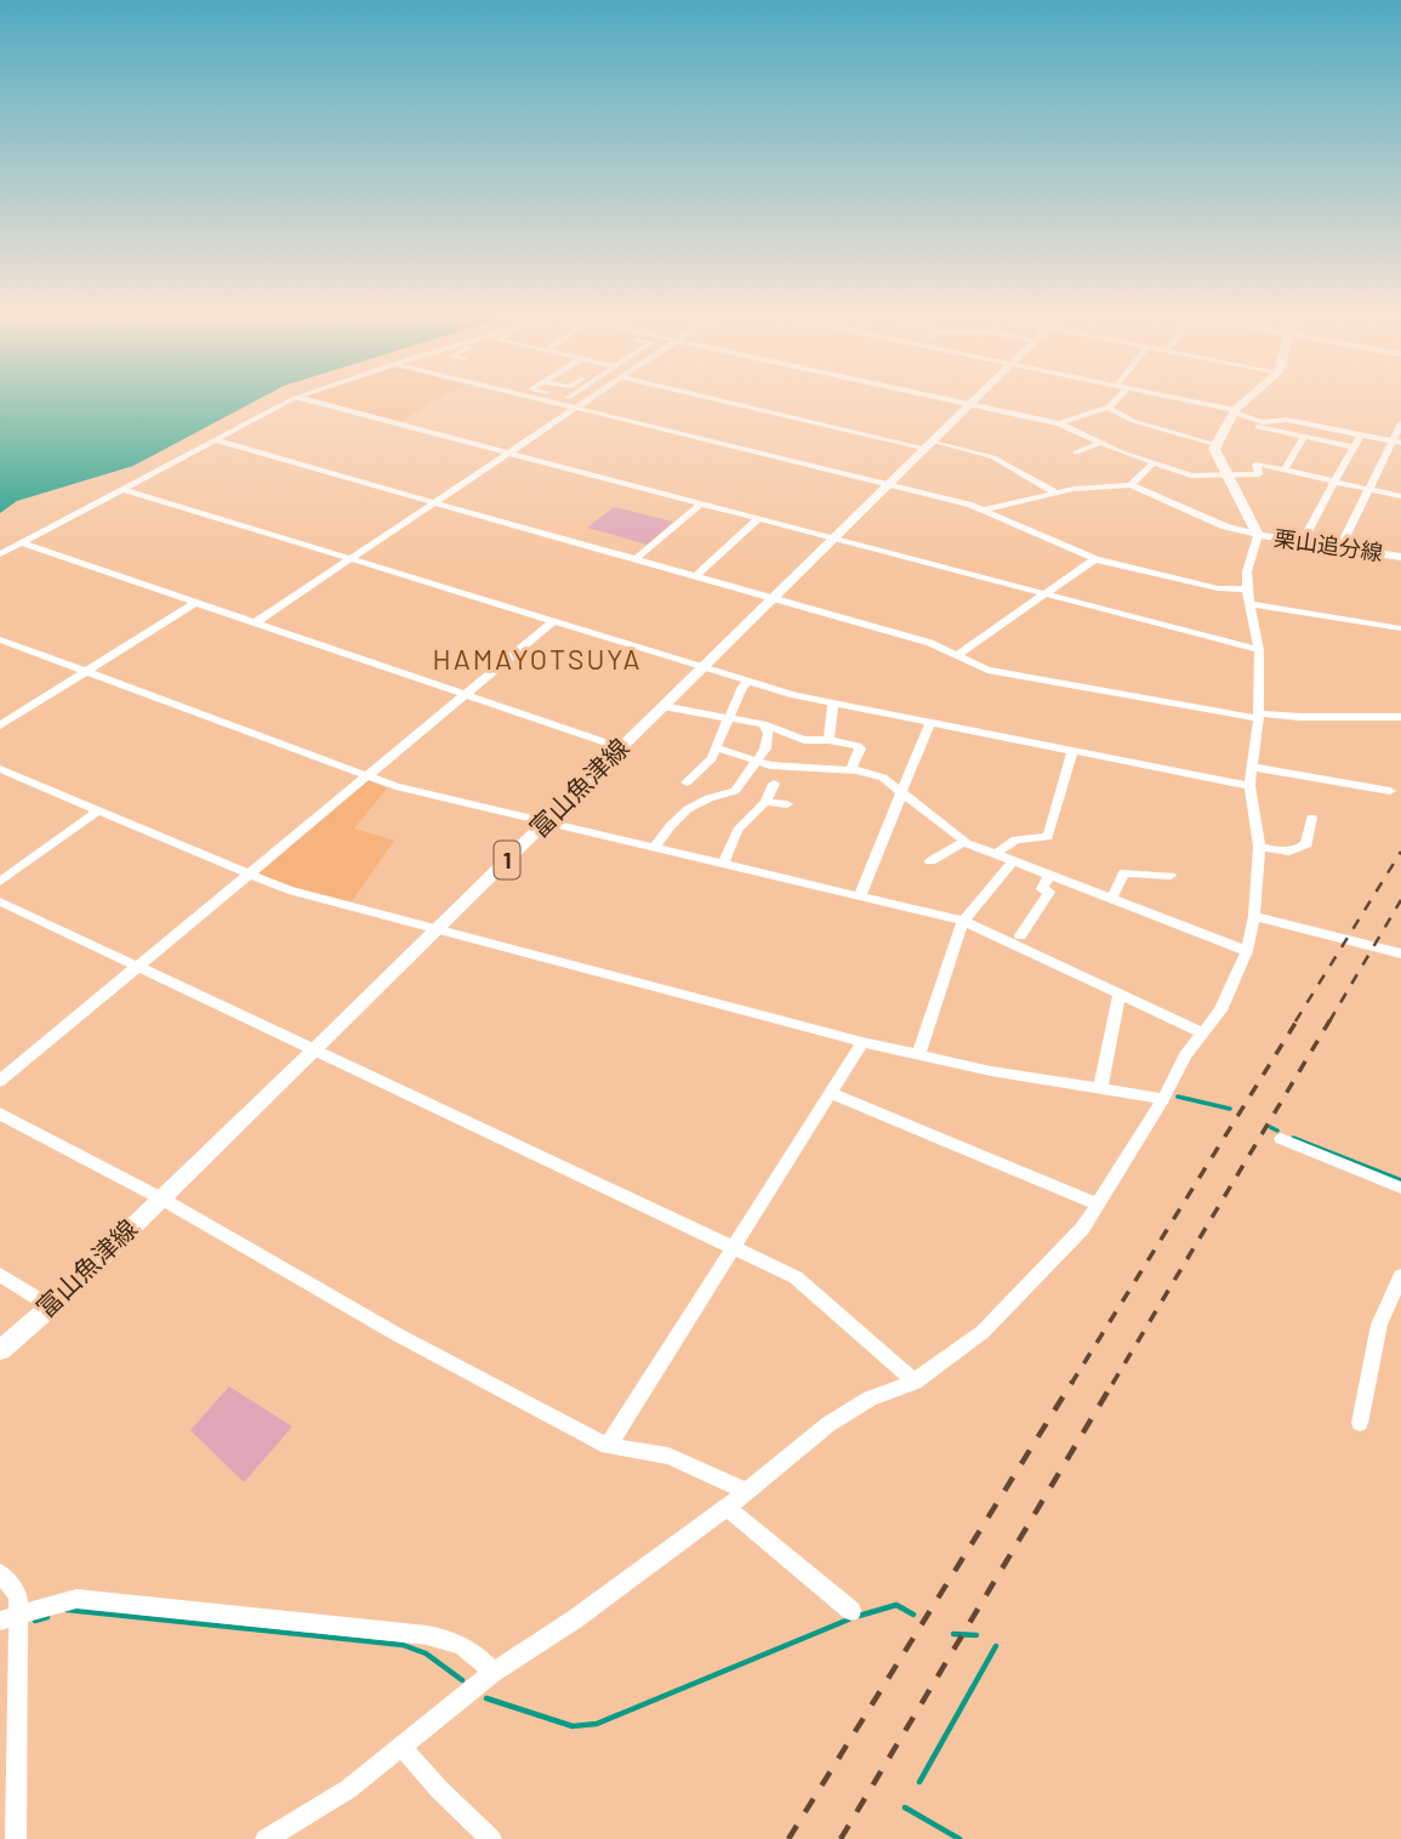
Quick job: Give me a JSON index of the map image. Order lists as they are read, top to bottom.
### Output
{
  "streets": {
    "main road": ["栗山追分線", "富山魚津線", "1"]
  },
  "districts": ["HAMAYOTSUYA"]
}
